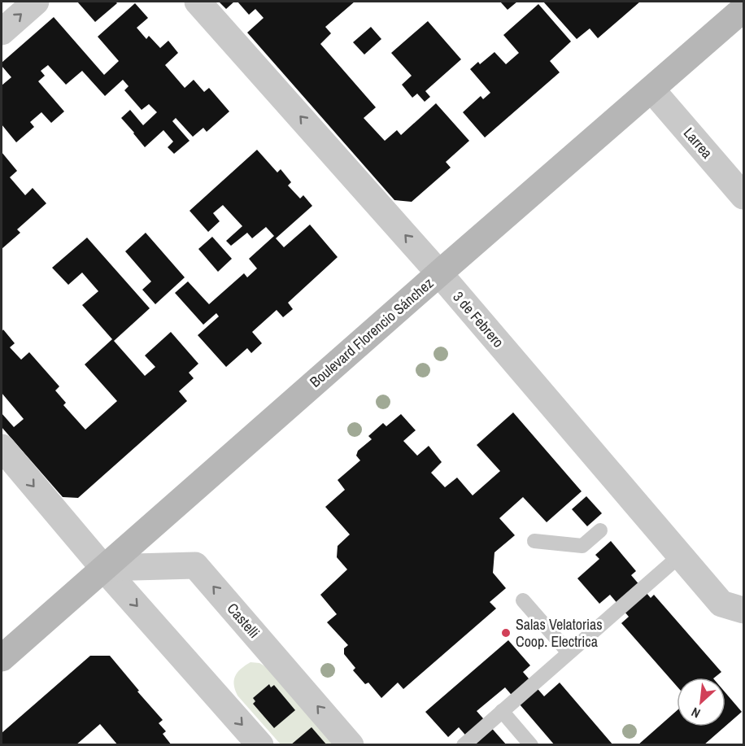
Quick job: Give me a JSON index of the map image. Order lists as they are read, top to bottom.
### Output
{
  "streets": {
    "main road": ["Boulevard Florencio Sánchez"],
    "street": ["Larrea", "3 de Febrero", "Castelli"]
  },
  "crossings": [
    ["Larrea", "Boulevard Florencio Sánchez"],
    ["3 de Febrero", "Boulevard Florencio Sánchez"],
    ["Boulevard Florencio Sánchez", "Castelli"]
  ],
  "one_way": ["3 de Febrero"],
  "places": ["Salas Velatorias Coop. Electrica"],
  "north": "bottom left"
}
